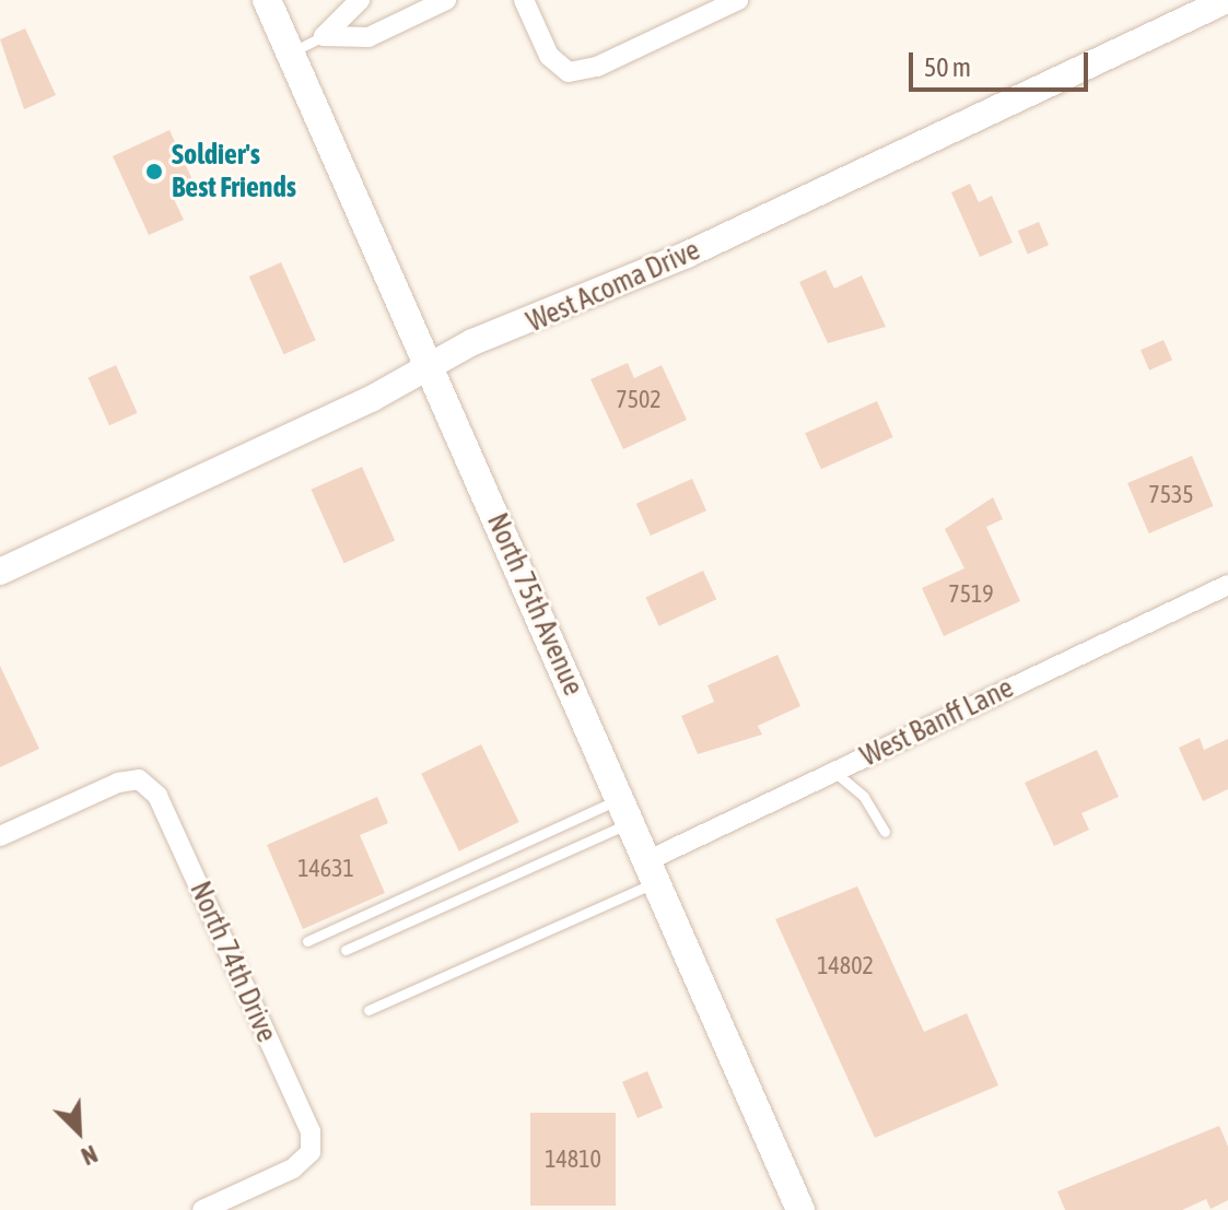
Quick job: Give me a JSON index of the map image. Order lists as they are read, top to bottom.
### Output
{
  "streets": {
    "main road": ["North 75th Avenue"],
    "street": ["West Acoma Drive", "West Banff Lane", "North 74th Drive"]
  },
  "crossings": [
    ["West Acoma Drive", "North 75th Avenue"],
    ["North 75th Avenue", "West Banff Lane"]
  ],
  "places": ["Soldier's Best Friends"],
  "house_numbers": [
    "7502",
    "7535",
    "7519",
    "14631",
    "14802",
    "14810"
  ],
  "scale_bar": "50 m",
  "north": "bottom right"
}
